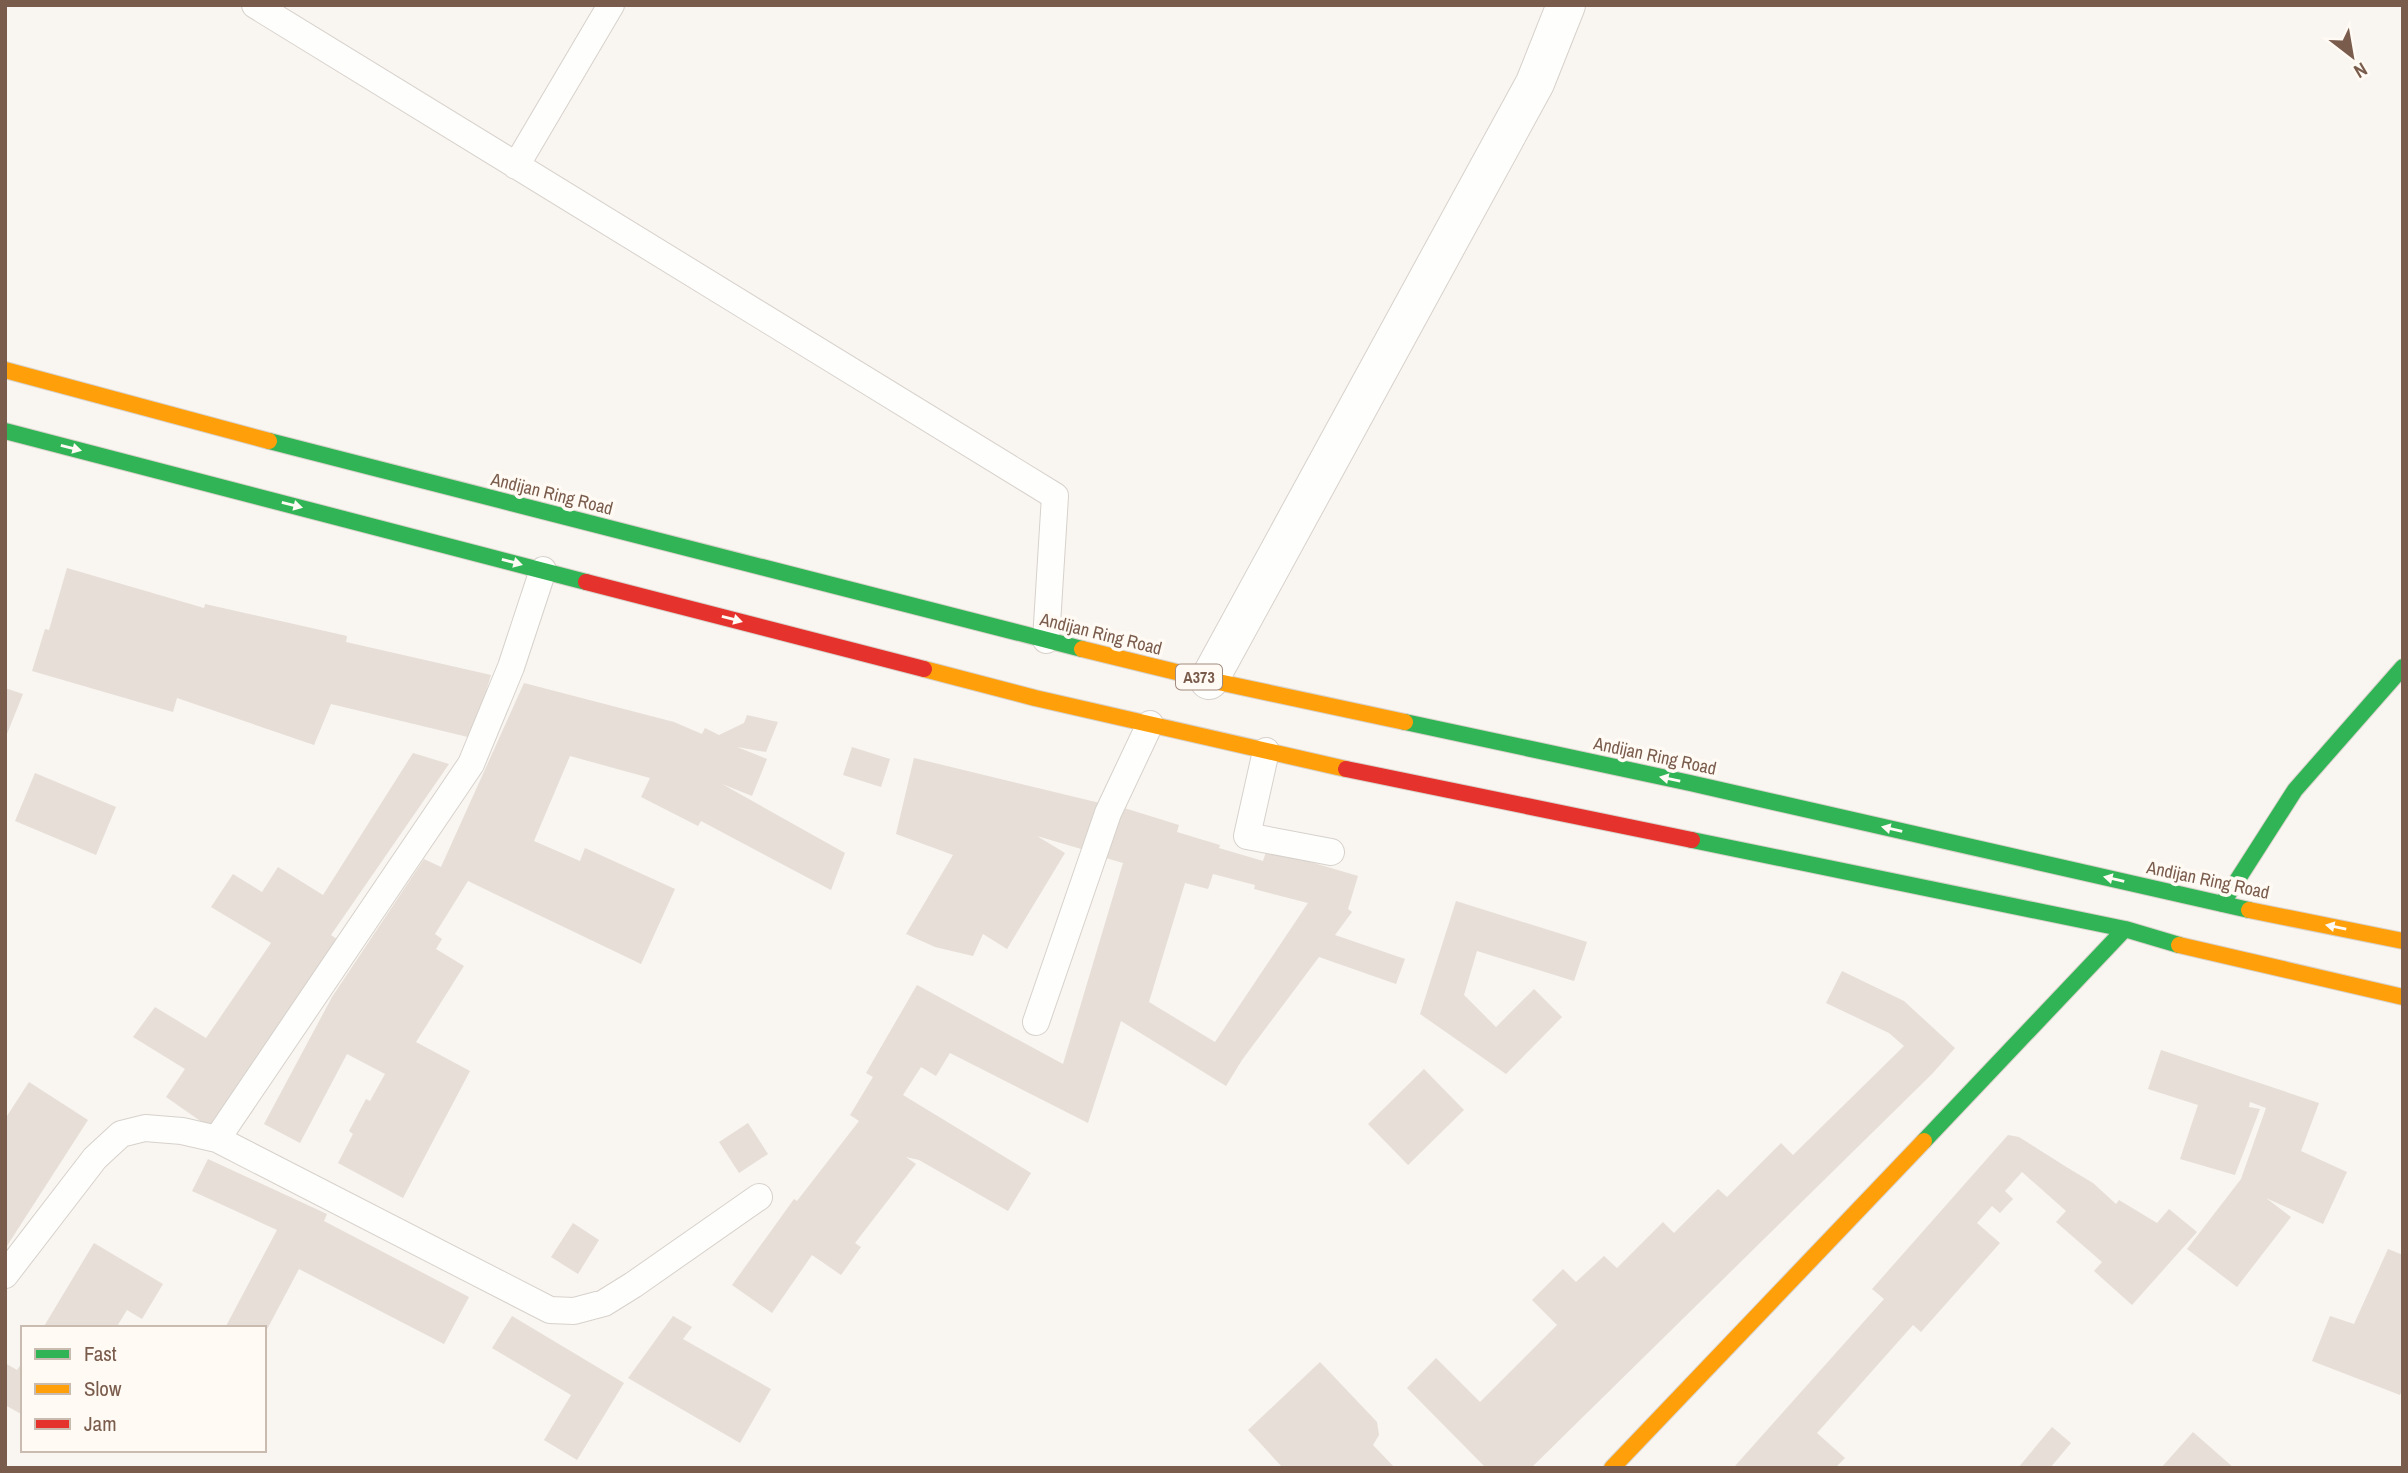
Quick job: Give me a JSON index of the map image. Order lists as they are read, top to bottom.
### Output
{
  "streets": {
    "main road": ["Andijan Ring Road", "A373"]
  },
  "legend": ["Fast", "Slow", "Jam"],
  "north": "bottom right"
}
